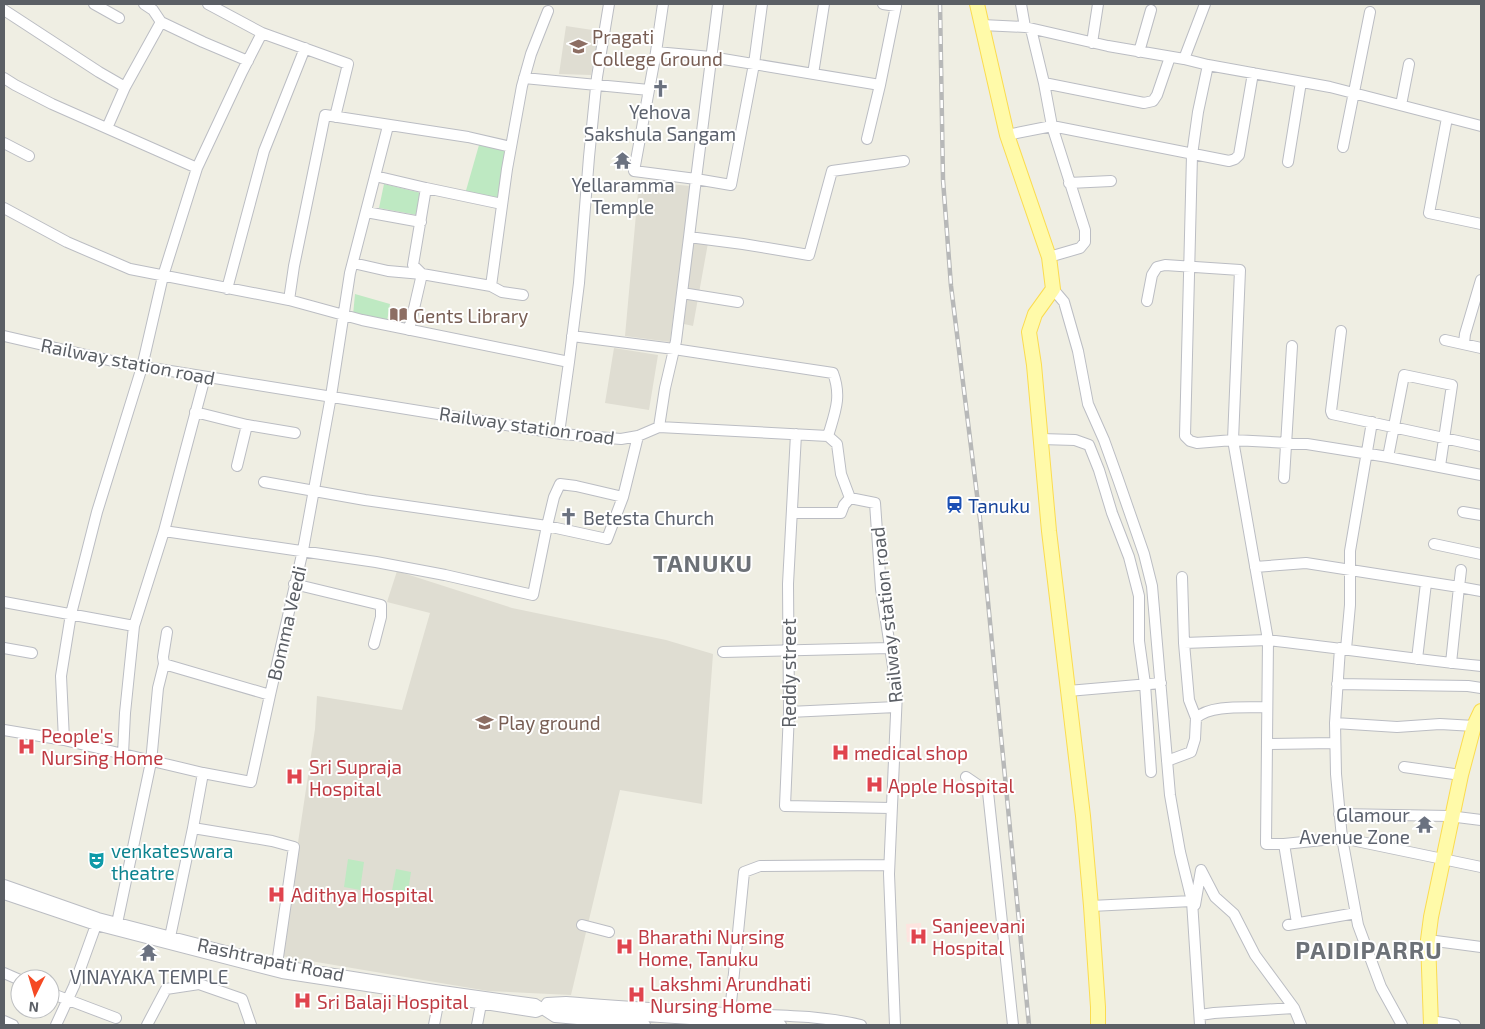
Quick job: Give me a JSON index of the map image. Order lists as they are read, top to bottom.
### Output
{
  "streets": {
    "street": [
      "Railway station road",
      "Bomma Veedi",
      "Reddy street",
      "Rashtrapati Road"
    ]
  },
  "crossings": [
    ["Railway station road", "Reddy street"]
  ],
  "districts": ["TANUKU", "PAIDIPARRU"],
  "places": {
    "school or university": ["Pragati College Ground", "Play ground"],
    "church": ["Yehova Sakshula Sangam", "Betesta Church"],
    "temple": ["Yellaramma Temple", "Glamour Avenue Zone", "VINAYAKA TEMPLE"],
    "library": ["Gents Library"],
    "station": ["Tanuku"],
    "hospital": [
      "People's Nursing Home",
      "medical shop",
      "Sri Supraja Hospital",
      "Apple Hospital",
      "Adithya Hospital",
      "Sanjeevani Hospital",
      "Bharathi Nursing Home, Tanuku",
      "Lakshmi Arundhati Nursing Home",
      "Sri Balaji Hospital"
    ],
    "theatre": ["venkateswara theatre"]
  },
  "north": "bottom"
}
